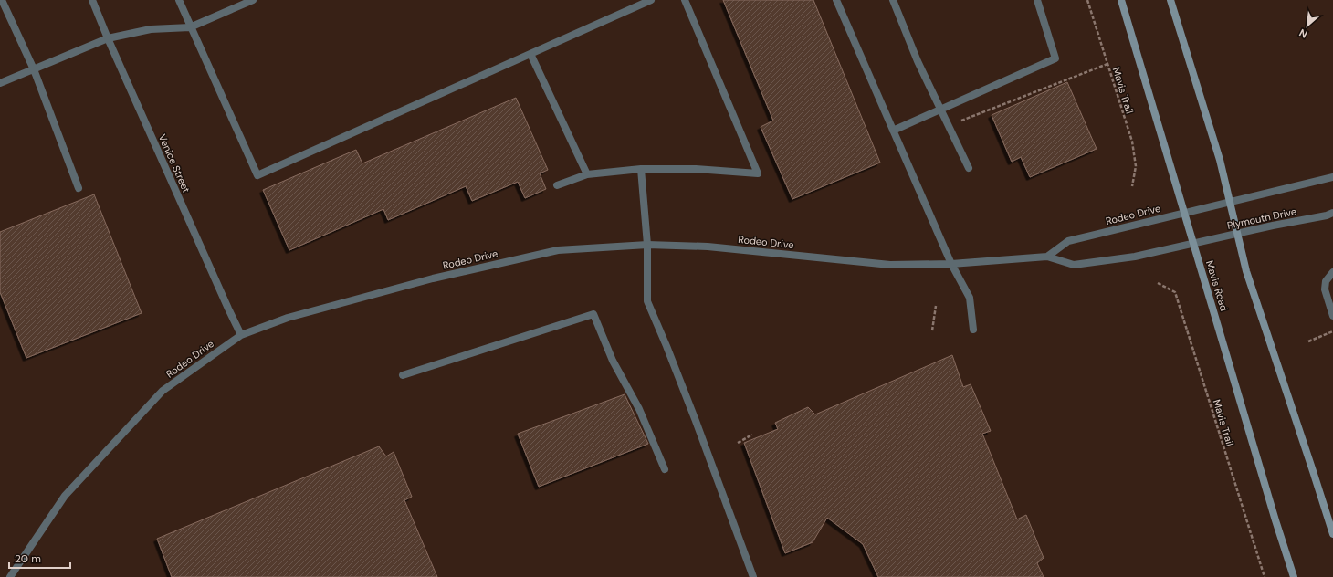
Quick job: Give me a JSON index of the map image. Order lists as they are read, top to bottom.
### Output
{
  "streets": {
    "main road": ["Mavis Road"],
    "street": ["Venice Street", "Rodeo Drive", "Plymouth Drive"],
    "path": ["Mavis Trail"]
  },
  "crossings": [
    ["Venice Street", "Rodeo Drive"],
    ["Rodeo Drive", "Plymouth Drive"],
    ["Rodeo Drive", "Mavis Road"],
    ["Plymouth Drive", "Mavis Road"]
  ],
  "scale_bar": "20 m",
  "north": "bottom left"
}
